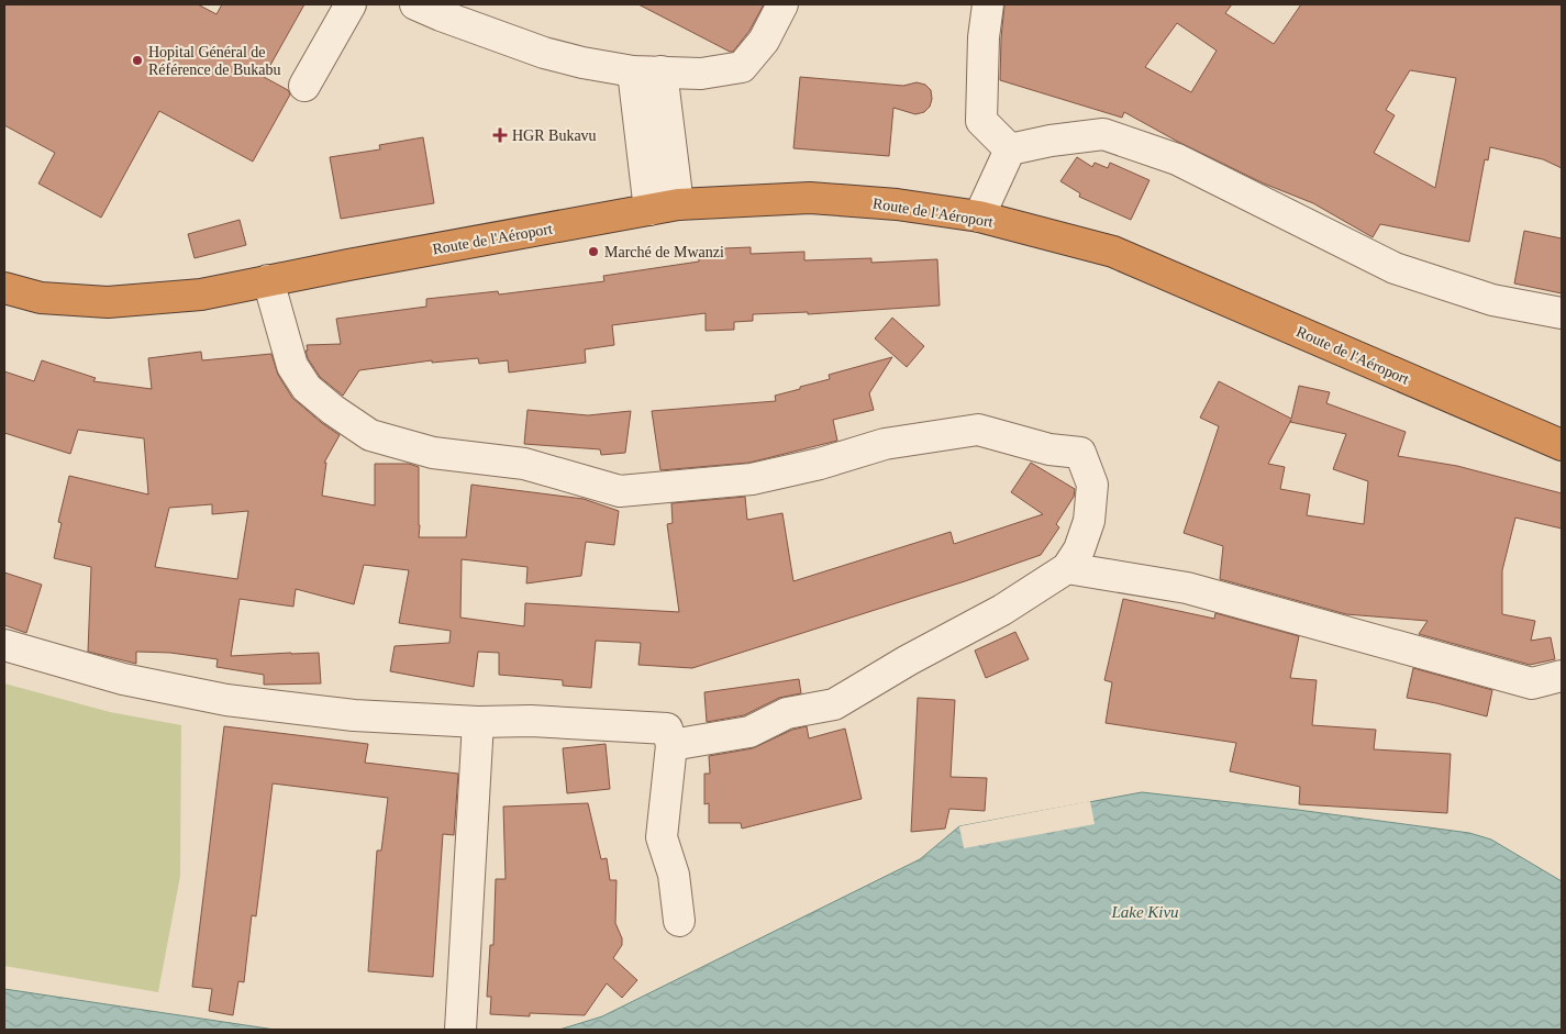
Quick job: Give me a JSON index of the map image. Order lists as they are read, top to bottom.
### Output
{
  "streets": {
    "highway": ["Route de l'Aéroport"]
  },
  "water": ["Lake Kivu"],
  "places": {
    "other": ["Hopital Général de Référence de Bukabu", "Marché de Mwanzi"],
    "health": ["HGR Bukavu"]
  }
}
